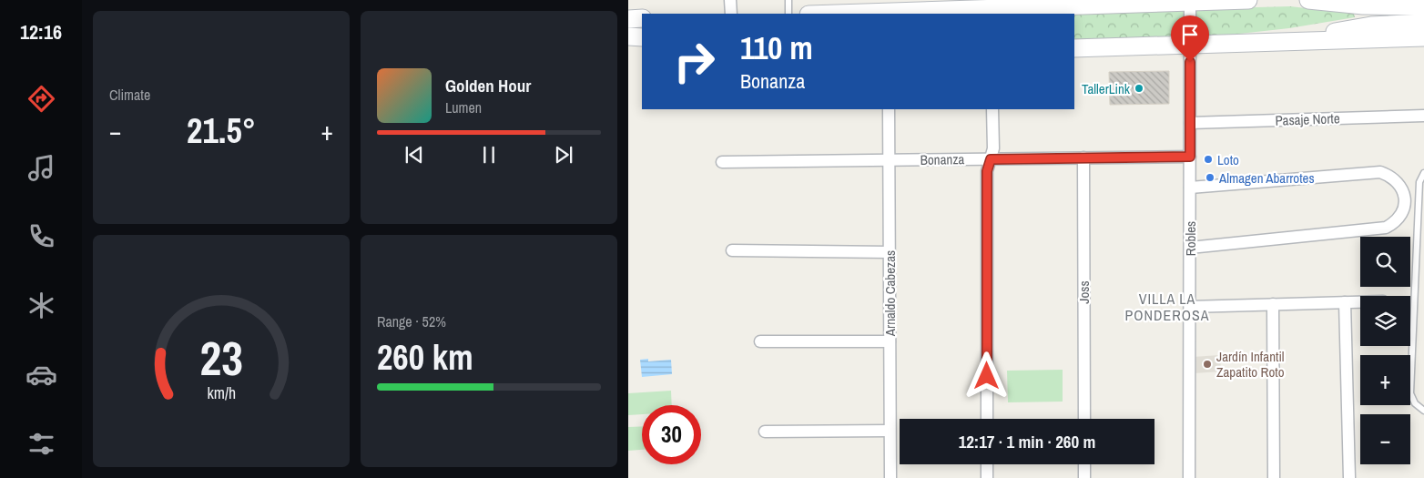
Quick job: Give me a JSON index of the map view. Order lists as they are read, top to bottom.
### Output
{
  "streets": {
    "street": [
      "Pasaje Norte",
      "Bonanza",
      "Robles",
      "Joss",
      "Arnaldo Cabezas"
    ]
  },
  "crossings": [
    ["Pasaje Norte", "Robles"],
    ["Bonanza", "Robles"],
    ["Bonanza", "Joss"],
    ["Bonanza", "Arnaldo Cabezas"]
  ],
  "districts": ["VILLA LA PONDEROSA"],
  "places": [
    "TallerLink",
    "Loto",
    "Almagen Abarrotes",
    "Jardín Infantil Zapatito Roto"
  ],
  "page": {
    "tabs": "12:16",
    "tile": [
      "Climate",
      ["Range · 52%", "260 km"]
    ],
    "turn": ["110 m", "Bonanza"],
    "song": ["Golden Hour", "Lumen"],
    "heat": ["−", "21.5°", "+"],
    "map_buttons": ["+", "−"],
    "limit": "30",
    "trip": "12:17 · 1 min · 260 m",
    "gauge": ["23", "km/h"]
  }
}
